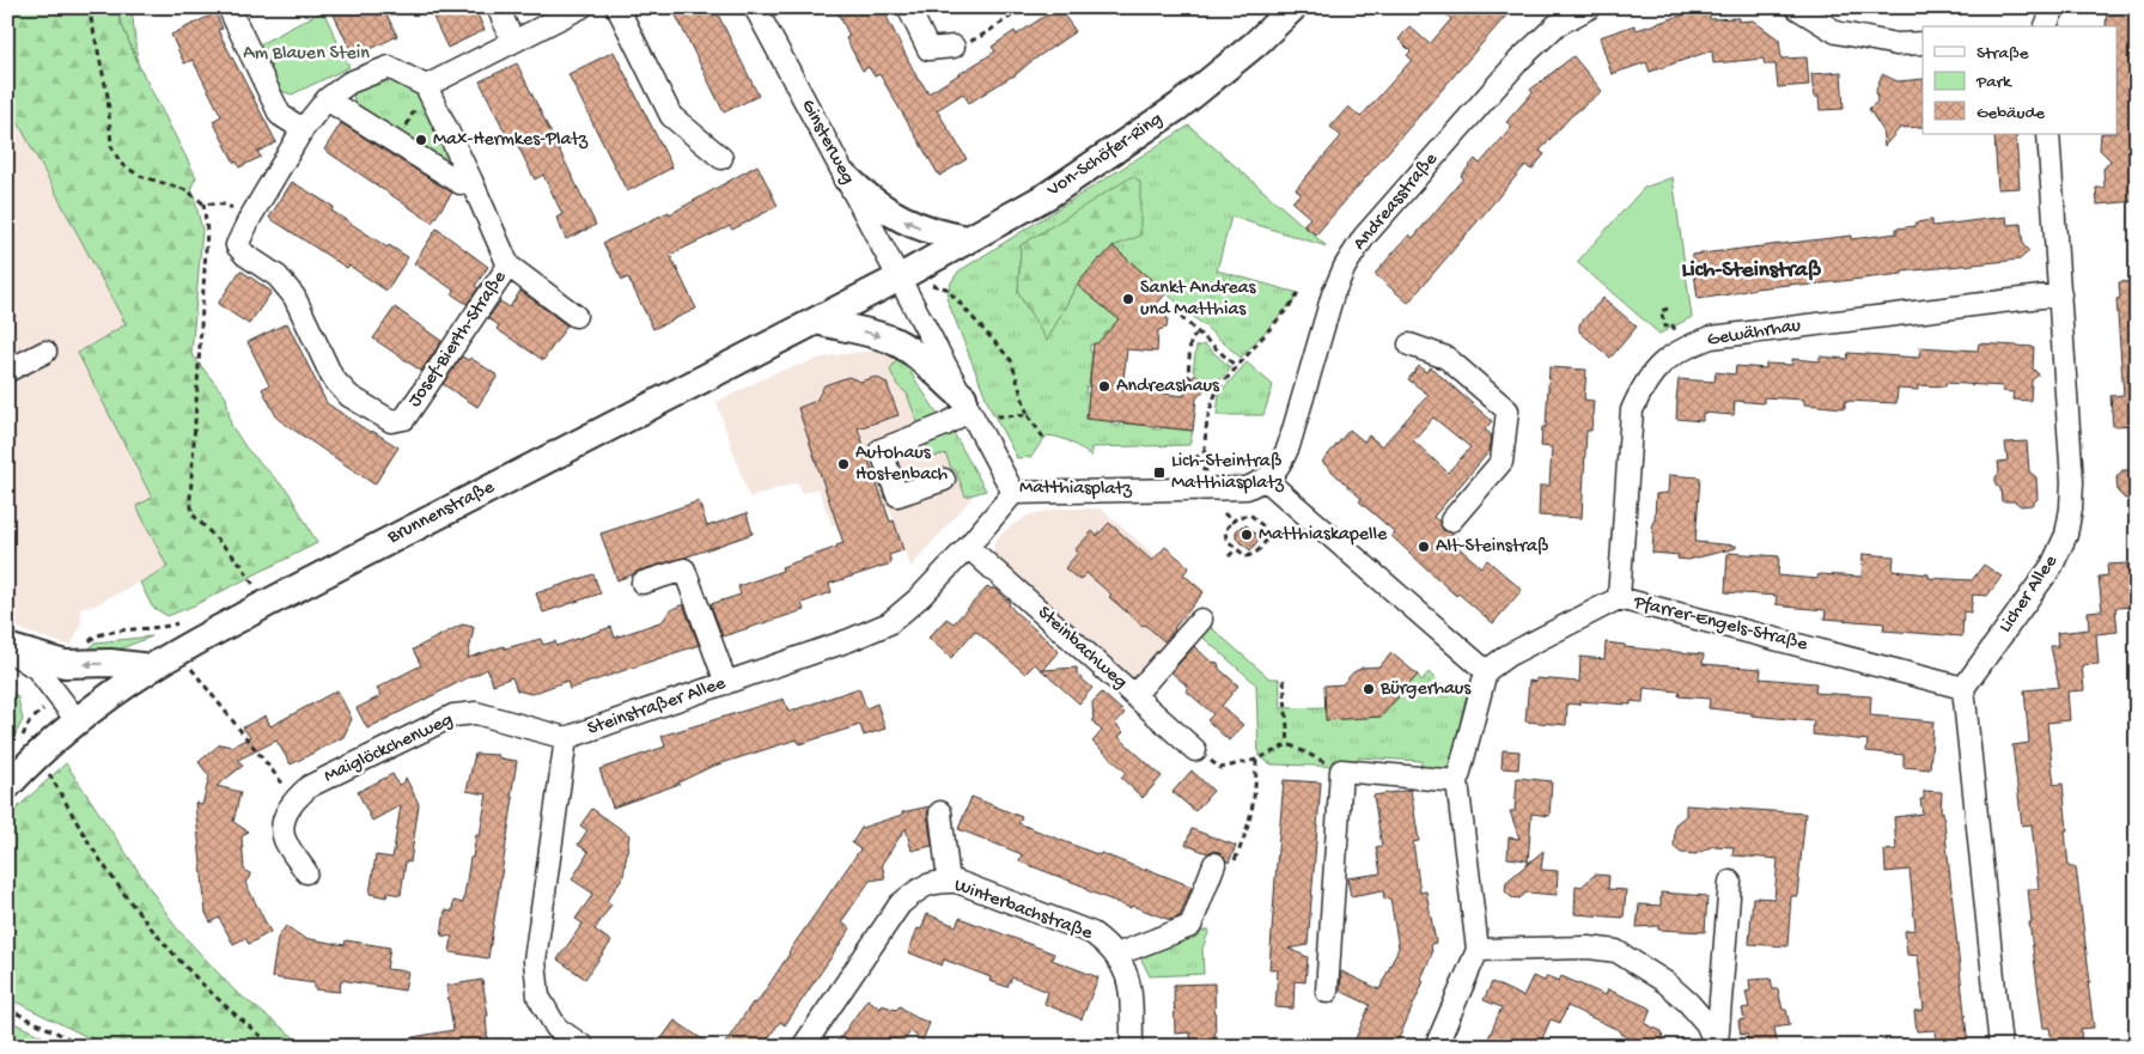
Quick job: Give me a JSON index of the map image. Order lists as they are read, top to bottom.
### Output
{
  "streets": {
    "main road": ["Von-Schöfer-Ring", "Brunnenstraße"],
    "street": [
      "Ginsterweg",
      "Andreasstraße",
      "Gewährhau",
      "Josef-Bierth-Straße",
      "Matthiasplatz",
      "Licher Allee",
      "Pfarrer-Engels-Straße",
      "Steinbachweg",
      "Steinstraßer Allee",
      "Maiglöckchenweg",
      "Winterbachstraße"
    ]
  },
  "crossings": [
    ["Ginsterweg", "Von-Schöfer-Ring"],
    ["Ginsterweg", "Matthiasplatz"],
    ["Ginsterweg", "Brunnenstraße"],
    ["Von-Schöfer-Ring", "Matthiasplatz"],
    ["Von-Schöfer-Ring", "Brunnenstraße"],
    ["Andreasstraße", "Matthiasplatz"],
    ["Gewährhau", "Licher Allee"],
    ["Gewährhau", "Pfarrer-Engels-Straße"],
    ["Matthiasplatz", "Brunnenstraße"],
    ["Matthiasplatz", "Steinstraßer Allee"],
    ["Licher Allee", "Pfarrer-Engels-Straße"],
    ["Steinbachweg", "Steinstraßer Allee"],
    ["Steinstraßer Allee", "Maiglöckchenweg"]
  ],
  "districts": ["Lich-Steinstraß"],
  "parks": ["Am Blauen Stein"],
  "places": {
    "other": [
      "Max-Hermkes-Platz",
      "Sankt Andreas und Matthias",
      "Andreashaus",
      "Autohaus Hostenbach",
      "Matthiaskapelle",
      "Alt-Steinstraß",
      "Bürgerhaus"
    ],
    "transit": ["Lich-Steintraß Matthiasplatz"]
  },
  "legend": ["Straße", "Park", "Gebäude"]
}
